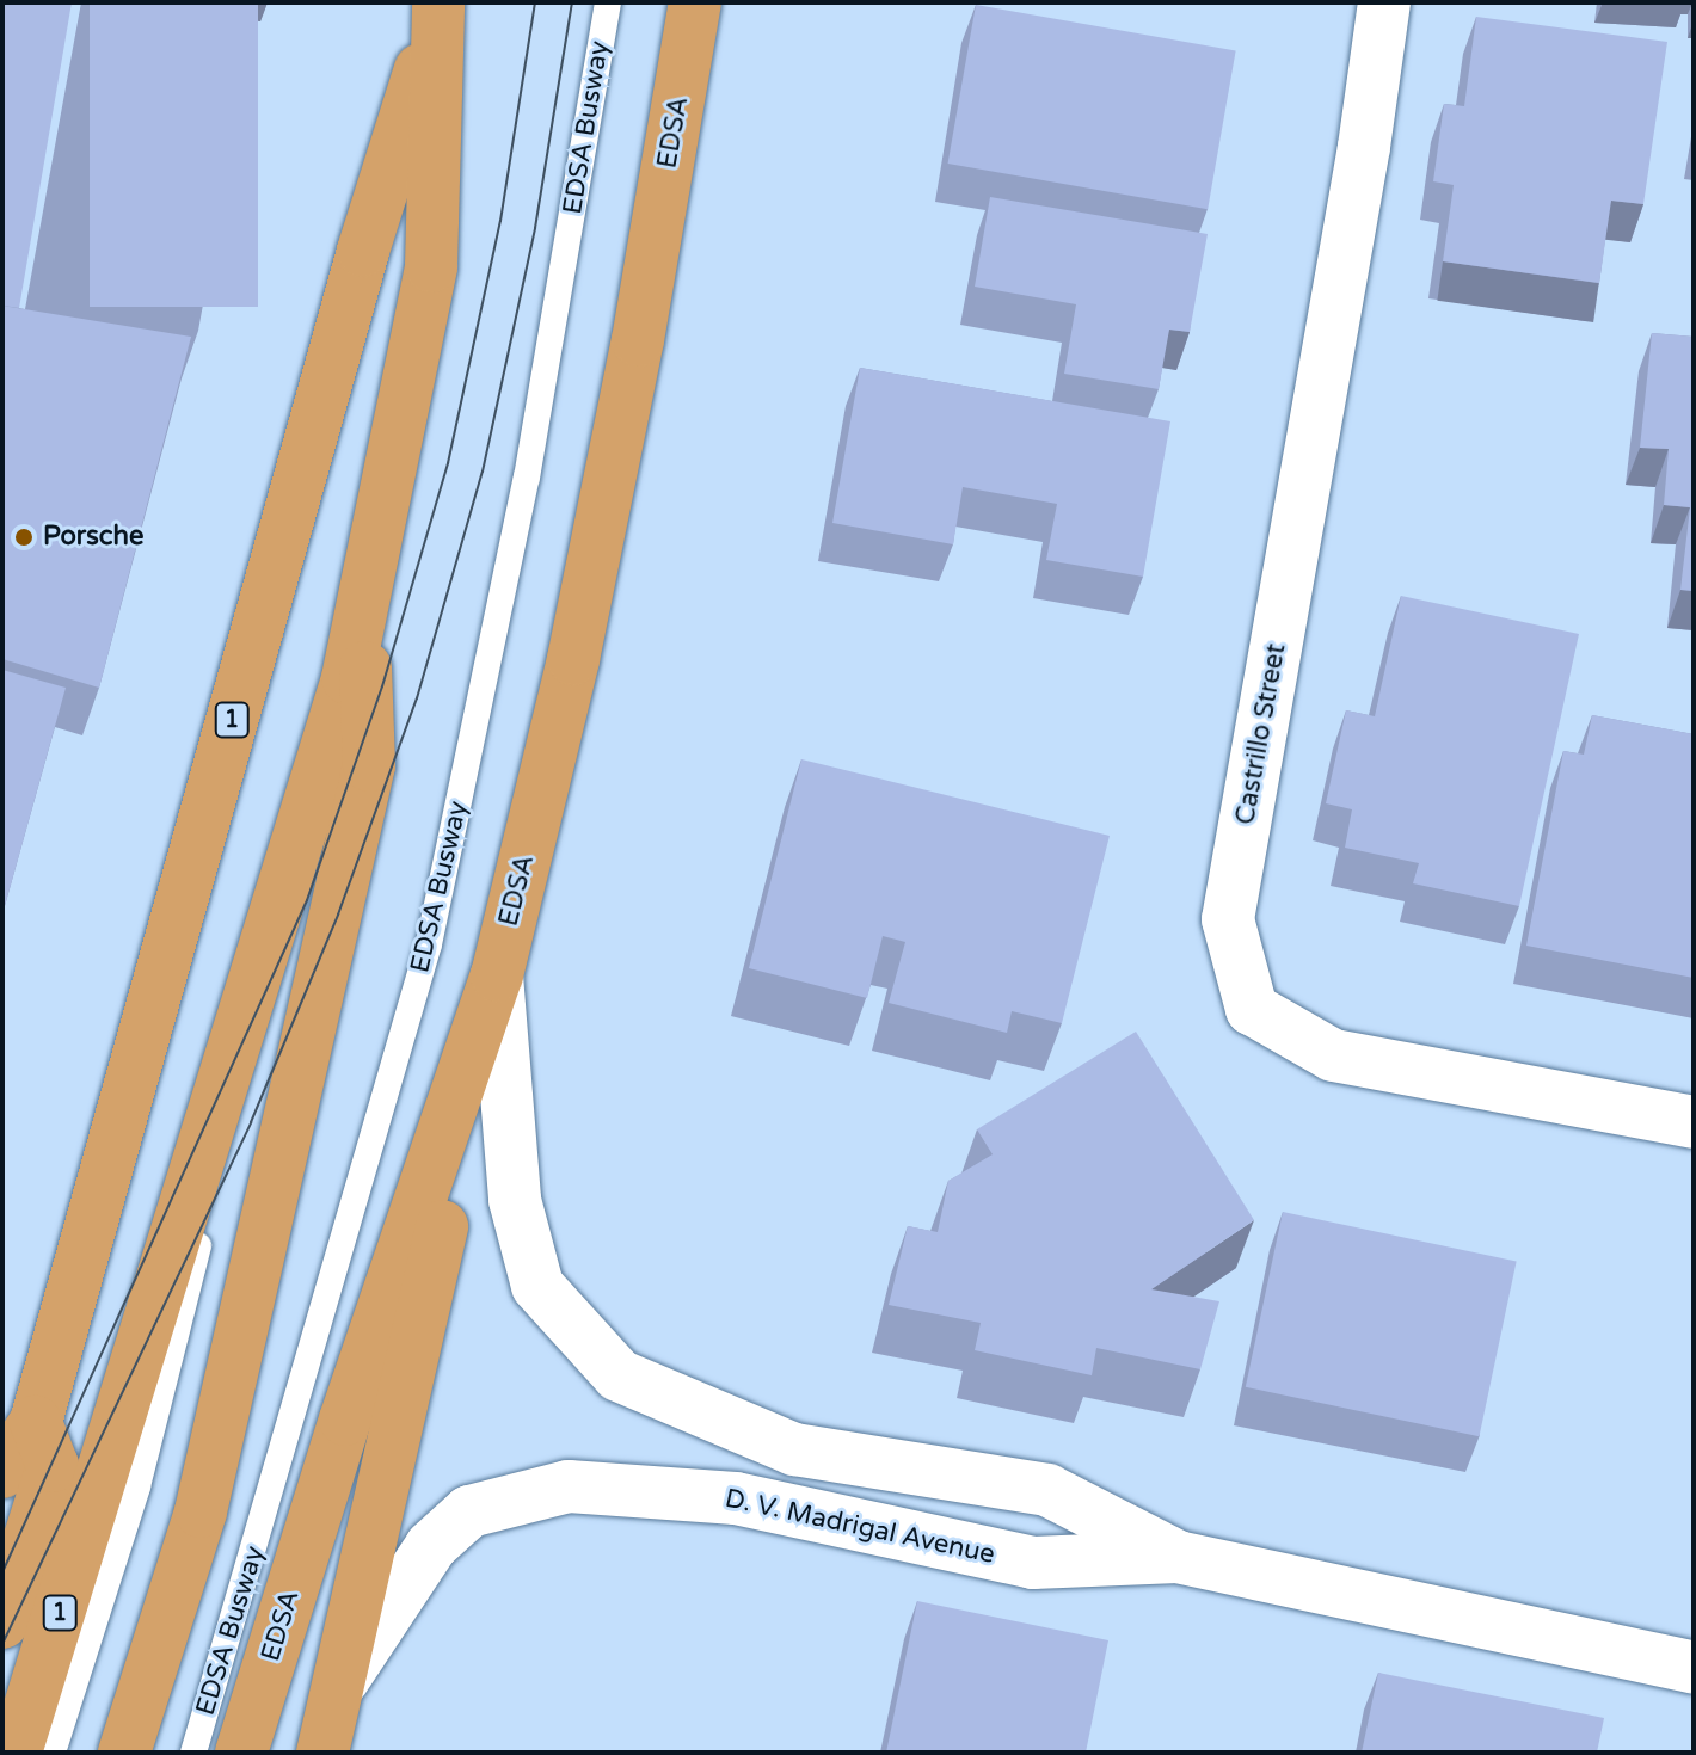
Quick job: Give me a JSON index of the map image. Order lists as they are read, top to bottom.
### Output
{
  "streets": {
    "highway": ["EDSA", "1"],
    "street": ["Castrillo Street", "D. V. Madrigal Avenue"],
    "lane": ["EDSA Busway"]
  },
  "crossings": [
    ["EDSA", "D. V. Madrigal Avenue"]
  ],
  "places": ["Porsche"]
}
